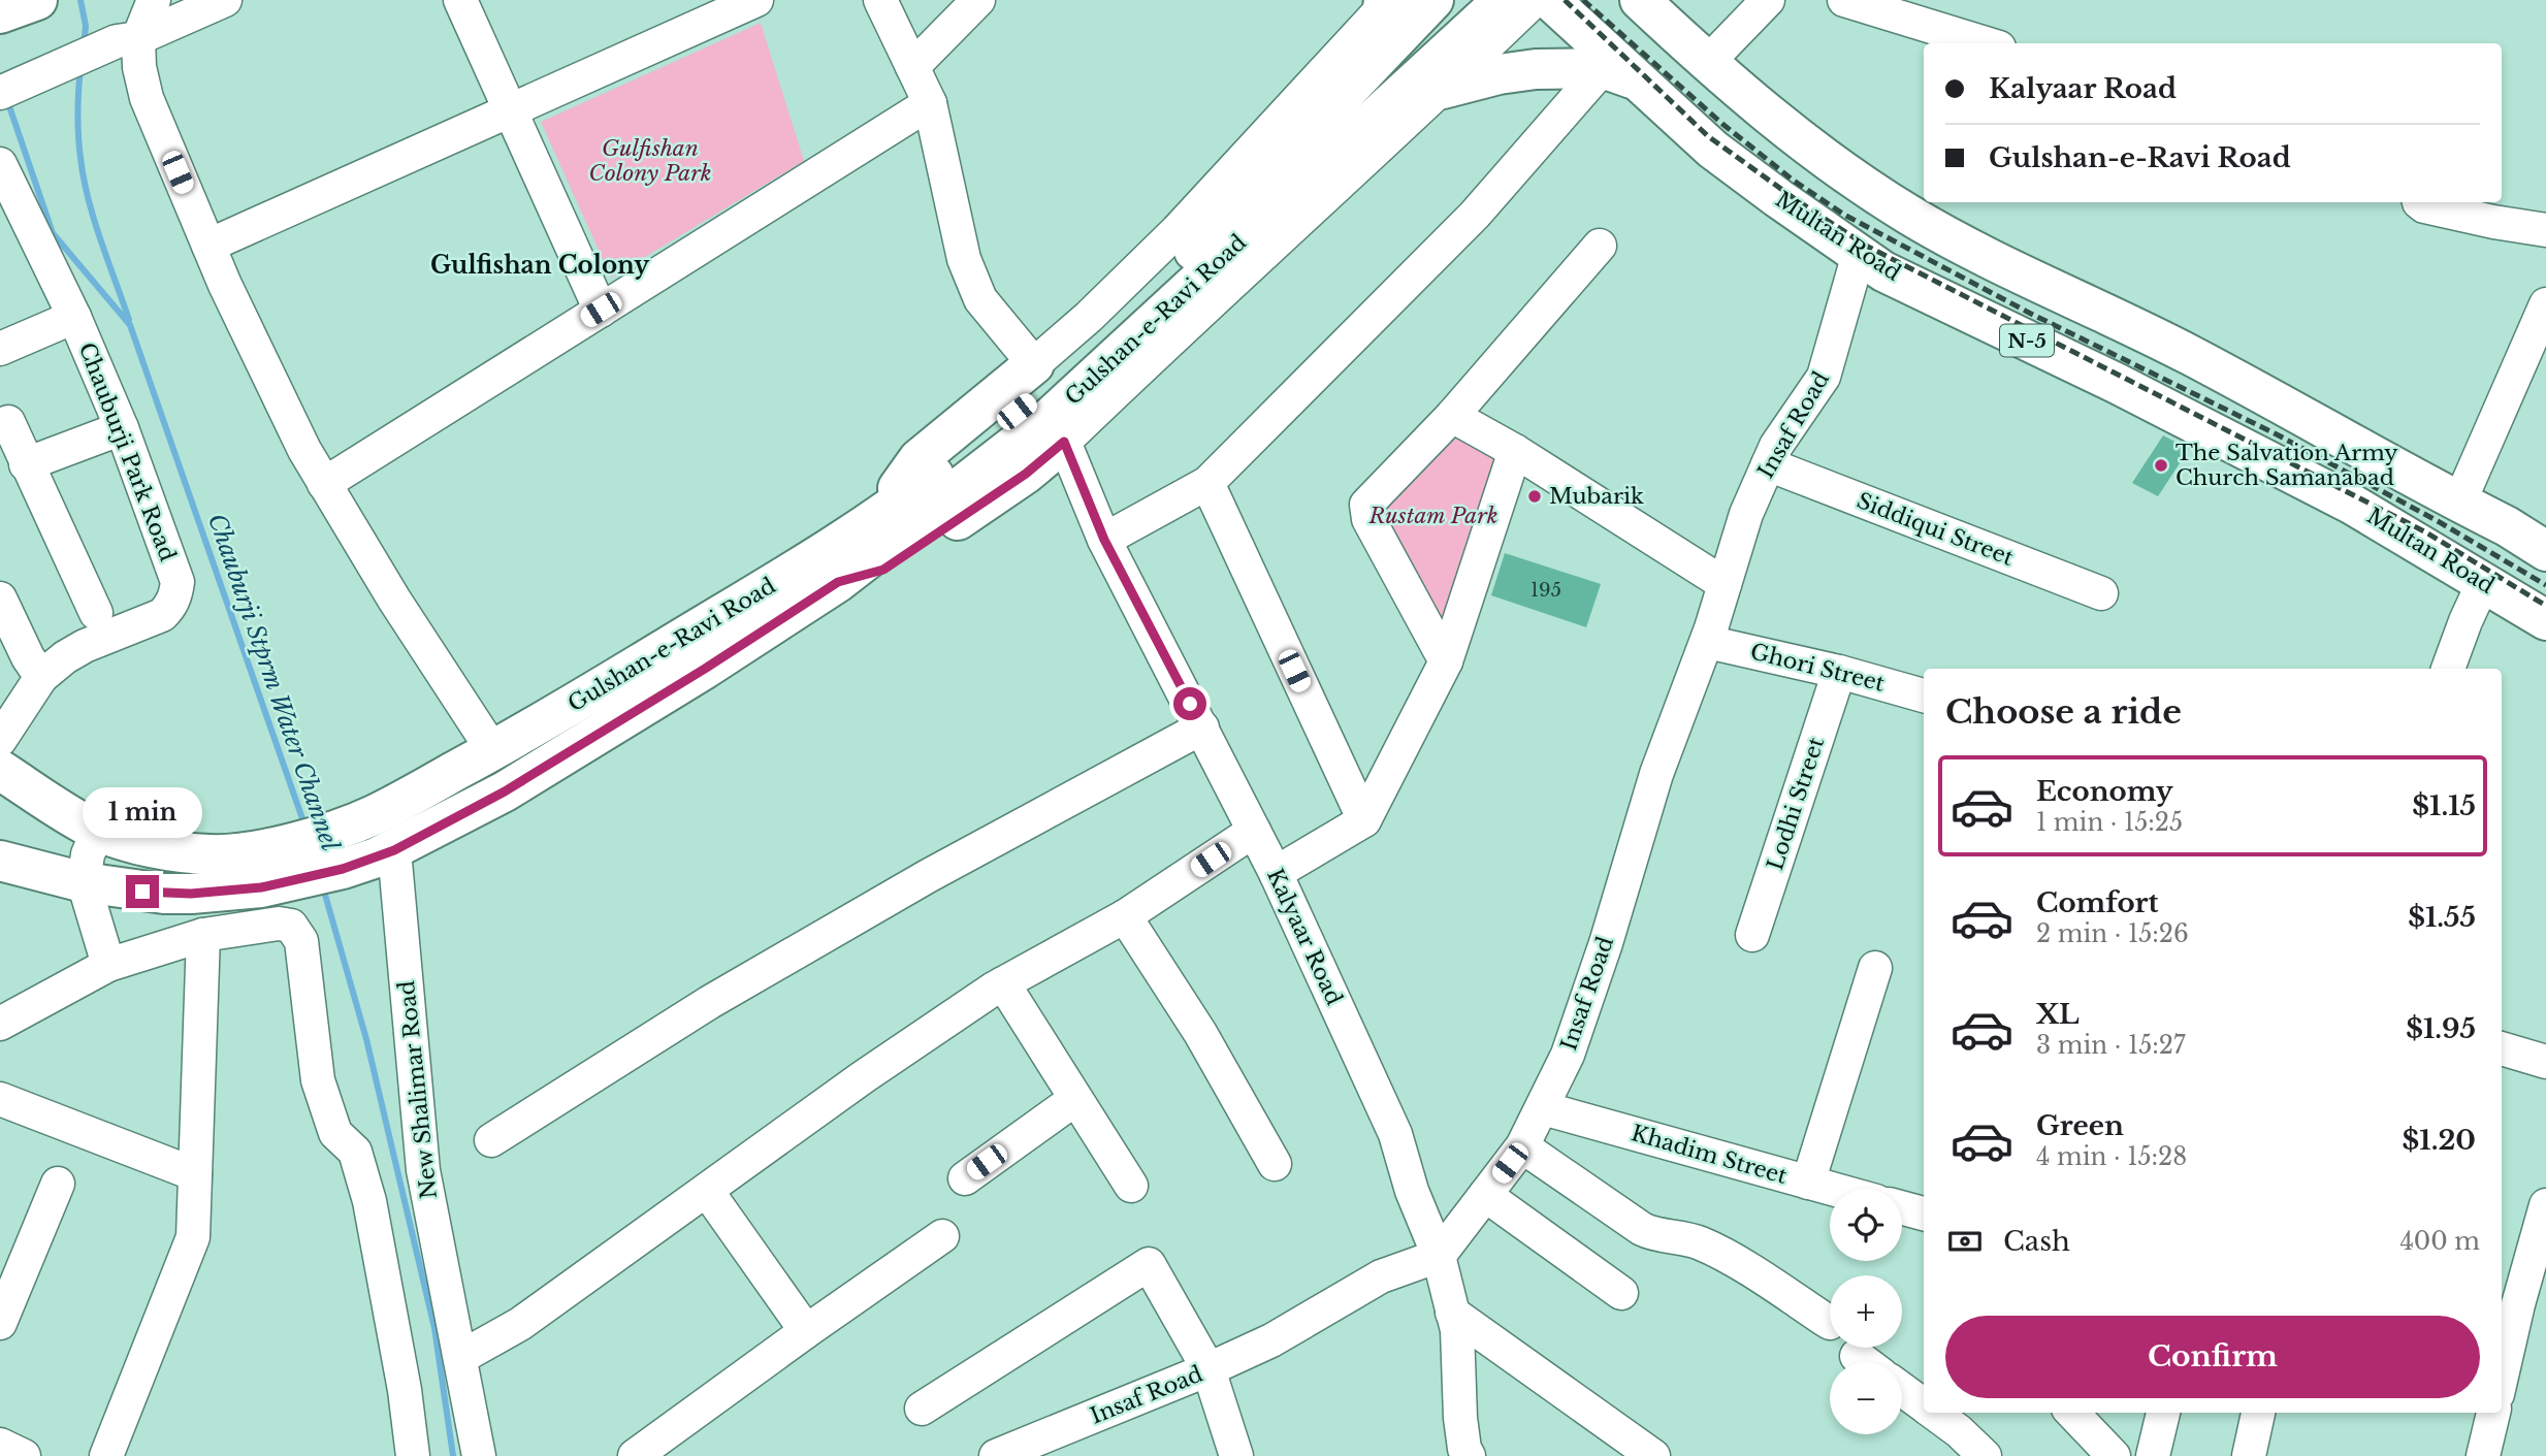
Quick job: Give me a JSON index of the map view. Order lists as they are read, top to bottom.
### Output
{
  "streets": {
    "main road": ["Multan Road", "Gulshan-e-Ravi Road", "N-5"],
    "street": [
      "Insaf Road",
      "Chauburji Park Road",
      "Siddiqui Street",
      "Ghori Street",
      "Lodhi Street",
      "Kalyaar Road",
      "New Shalimar Road",
      "Khadim Street"
    ]
  },
  "crossings": [
    ["Multan Road", "Insaf Road"],
    ["Gulshan-e-Ravi Road", "New Shalimar Road"],
    ["Insaf Road", "Siddiqui Street"],
    ["Insaf Road", "Ghori Street"],
    ["Insaf Road", "Kalyaar Road"],
    ["Insaf Road", "Khadim Street"],
    ["Ghori Street", "Lodhi Street"]
  ],
  "districts": ["Gulfishan Colony"],
  "water": ["Chauburji Stprm Water Channel"],
  "parks": ["Gulfishan Colony Park", "Rustam Park"],
  "places": ["The Salvation Army Church Samanabad", "Mubarik"],
  "house_numbers": ["195"],
  "page": {
    "banner": ["Kalyaar Road", "Gulshan-e-Ravi Road"],
    "heading": "Choose a ride",
    "list": [
      {
        "name": "Economy",
        "note": "1 min · 15:25",
        "value": "$1.15"
      },
      {
        "name": "Comfort",
        "note": "2 min · 15:26",
        "value": "$1.55"
      },
      {
        "name": "XL",
        "note": "3 min · 15:27",
        "value": "$1.95"
      },
      {
        "name": "Green",
        "note": "4 min · 15:28",
        "value": "$1.20"
      }
    ],
    "bubble": "1 min",
    "map_buttons": ["+", "−"],
    "pay": ["Cash", "400 m"],
    "buttons": "Confirm"
  }
}
